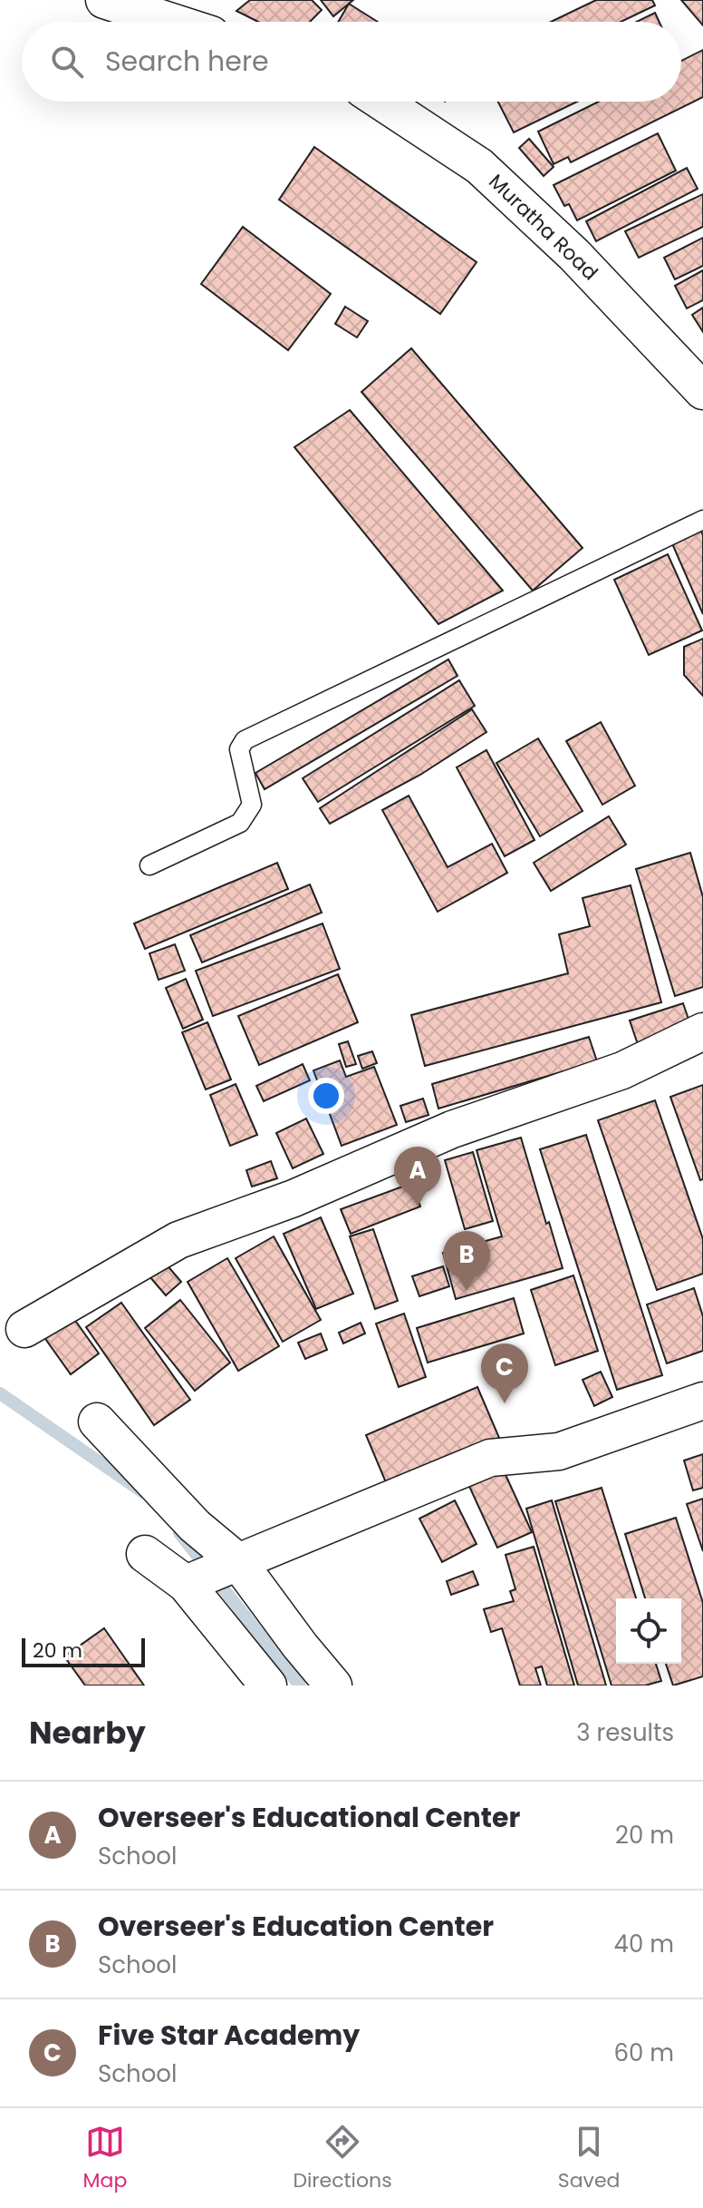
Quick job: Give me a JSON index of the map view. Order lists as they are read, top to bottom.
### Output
{
  "streets": {
    "street": ["Muratha Road"]
  },
  "scale_bar": "20 m",
  "page": {
    "search": "Search here",
    "pins": ["A", "B", "C"],
    "scale": "20 m",
    "heading": ["Nearby", "3 results"],
    "list": [
      {
        "mark": "A",
        "name": "Overseer's Educational Center",
        "note": "School",
        "value": "20 m"
      },
      {
        "mark": "B",
        "name": "Overseer's Education Center",
        "note": "School",
        "value": "40 m"
      },
      {
        "mark": "C",
        "name": "Five Star Academy",
        "note": "School",
        "value": "60 m"
      }
    ],
    "nav": ["Map", "Directions", "Saved"]
  }
}
